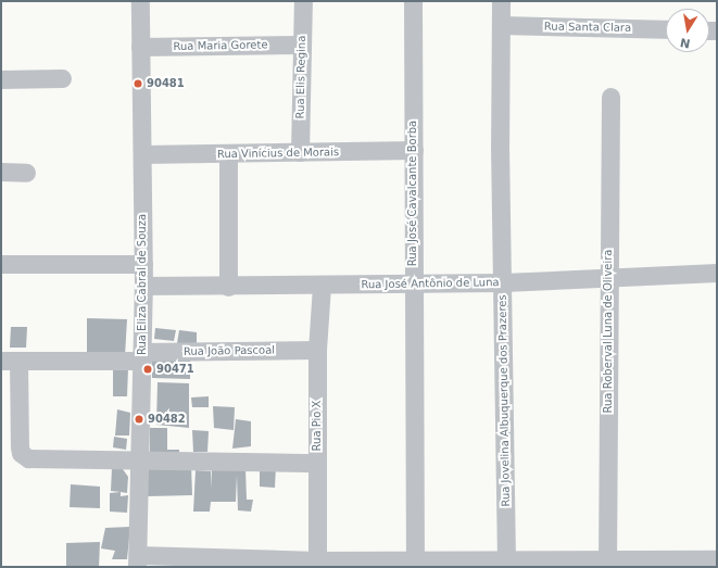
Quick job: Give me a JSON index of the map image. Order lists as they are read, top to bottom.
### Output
{
  "streets": {
    "street": [
      "Rua Santa Clara",
      "Rua Maria Gorete",
      "Rua Elis Regina",
      "Rua Vinícius de Morais",
      "Rua José Cavalcante Borba",
      "Rua José Antônio de Luna",
      "Rua Eliza Cabral de Souza",
      "Rua Roberval Luna de Oliveira",
      "Rua João Pascoal",
      "Rua Jovelina Albuquerque dos Prazeres",
      "Rua Pio X"
    ]
  },
  "crossings": [
    ["Rua Santa Clara", "Rua Jovelina Albuquerque dos Prazeres"],
    ["Rua Maria Gorete", "Rua Elis Regina"],
    ["Rua Maria Gorete", "Rua Eliza Cabral de Souza"],
    ["Rua Elis Regina", "Rua Vinícius de Morais"],
    ["Rua Vinícius de Morais", "Rua José Cavalcante Borba"],
    ["Rua Vinícius de Morais", "Rua Eliza Cabral de Souza"],
    ["Rua José Cavalcante Borba", "Rua José Antônio de Luna"],
    ["Rua José Antônio de Luna", "Rua Eliza Cabral de Souza"],
    ["Rua José Antônio de Luna", "Rua Roberval Luna de Oliveira"],
    ["Rua José Antônio de Luna", "Rua Jovelina Albuquerque dos Prazeres"],
    ["Rua José Antônio de Luna", "Rua Pio X"],
    ["Rua Eliza Cabral de Souza", "Rua João Pascoal"],
    ["Rua João Pascoal", "Rua Pio X"]
  ],
  "places": ["90481", "90471", "90482"],
  "north": "bottom"
}
